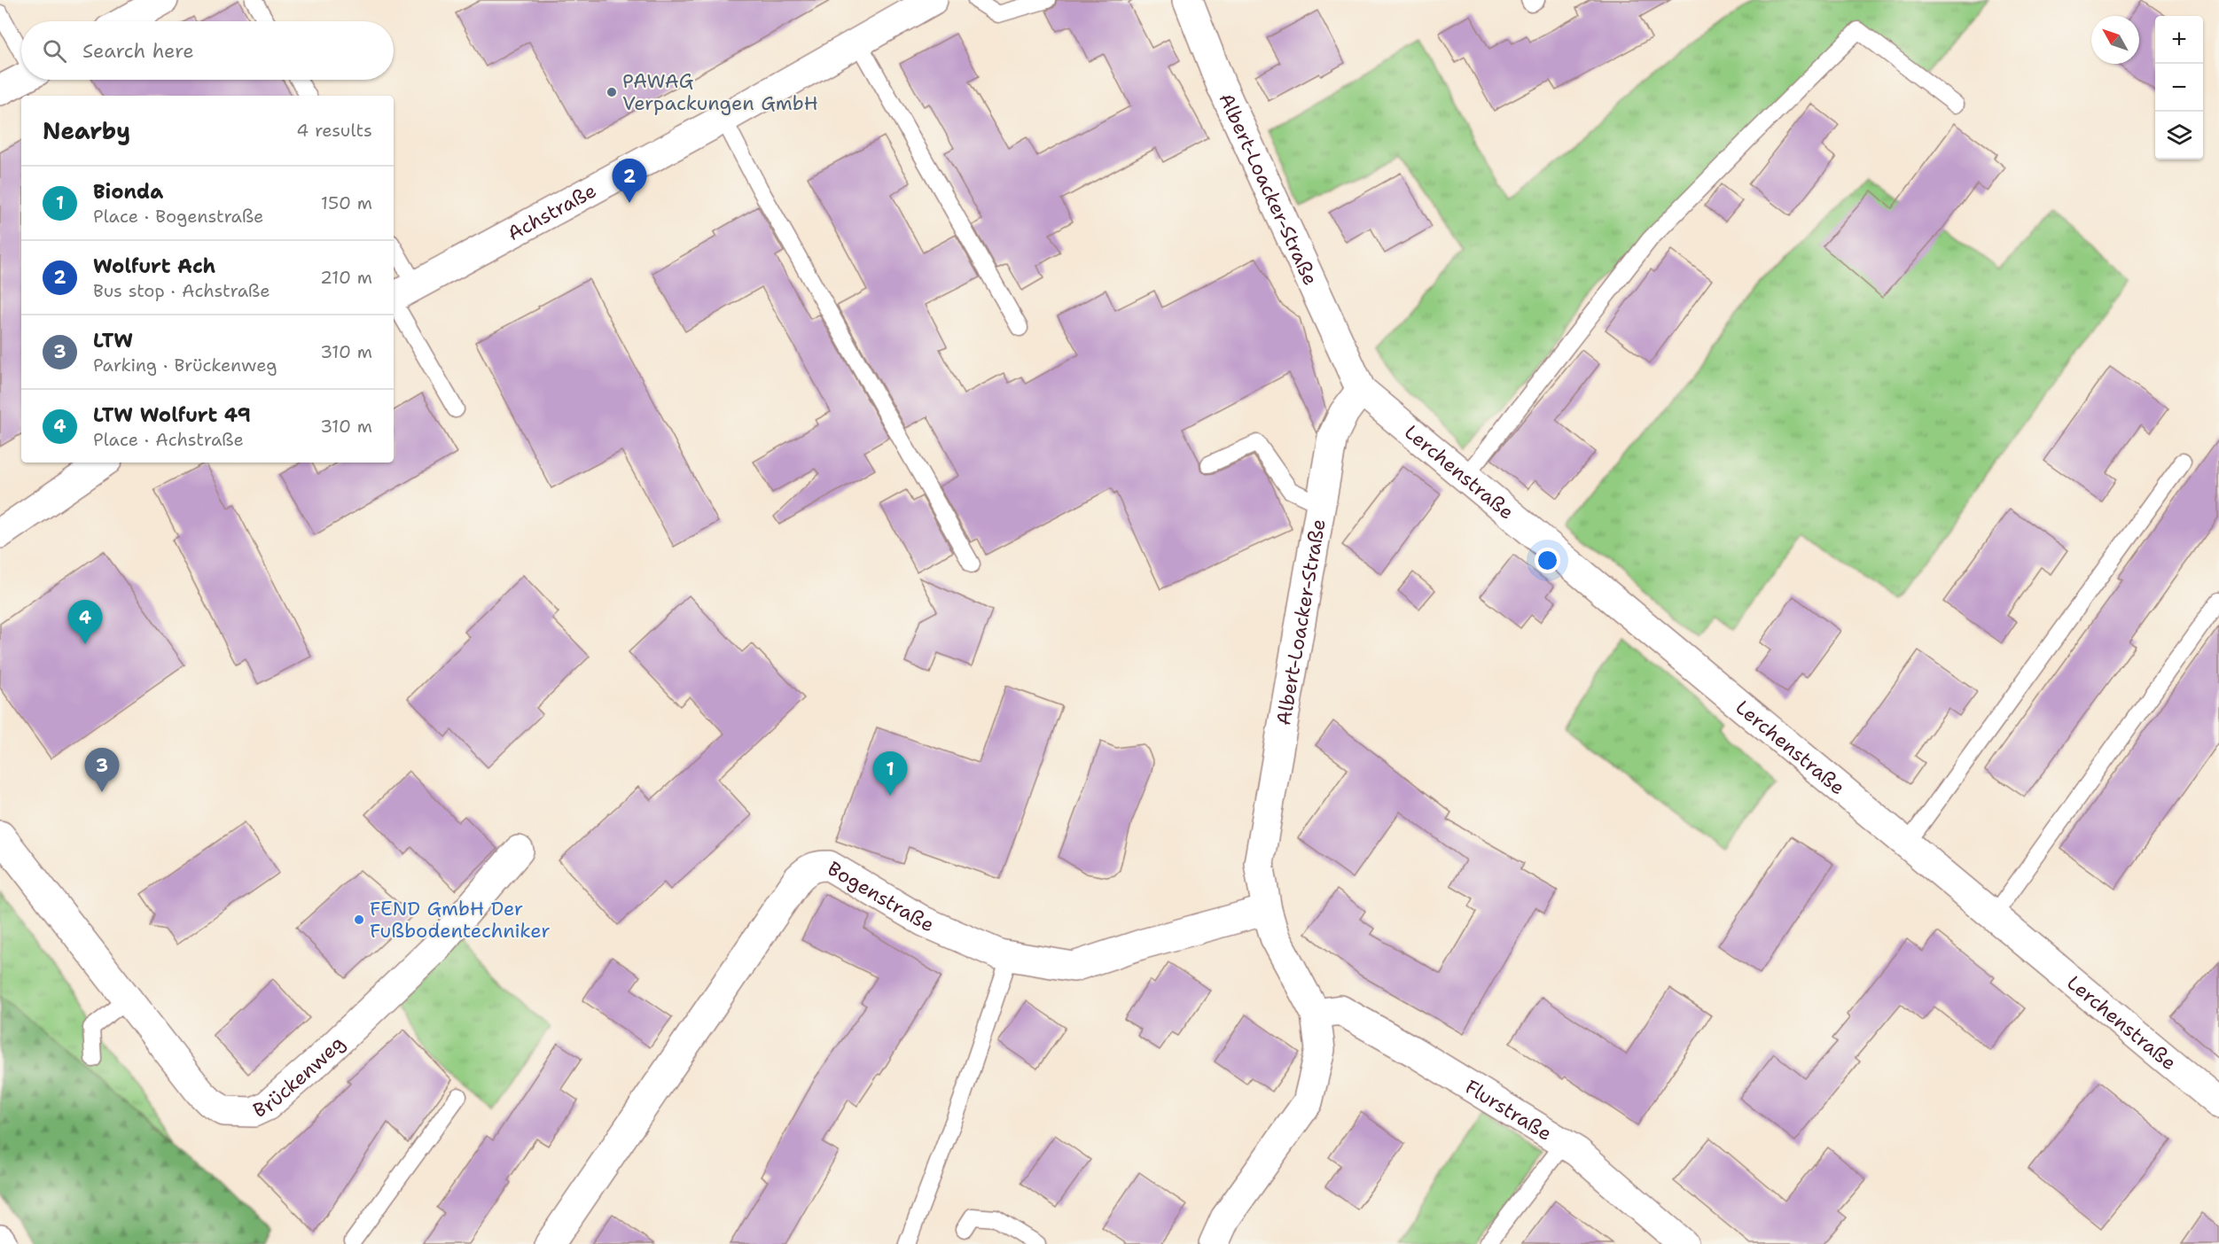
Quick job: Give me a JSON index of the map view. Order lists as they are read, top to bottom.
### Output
{
  "streets": {
    "main road": [
      "Albert-Loacker-Straße",
      "Achstraße",
      "Lerchenstraße",
      "Bogenstraße",
      "Brückenweg",
      "Flurstraße"
    ]
  },
  "crossings": [
    ["Albert-Loacker-Straße", "Lerchenstraße"],
    ["Albert-Loacker-Straße", "Bogenstraße"],
    ["Albert-Loacker-Straße", "Flurstraße"]
  ],
  "places": ["PAWAG Verpackungen GmbH", "FEND GmbH Der Fußbodentechniker"],
  "north": "top left",
  "page": {
    "map_buttons": ["+", "−"],
    "search": "Search here",
    "heading": ["Nearby", "4 results"],
    "pins": [
      "2",
      "4",
      "3",
      "1"
    ],
    "list": [
      {
        "mark": "1",
        "name": "Bionda",
        "note": "Place · Bogenstraße",
        "value": "150 m"
      },
      {
        "mark": "2",
        "name": "Wolfurt Ach",
        "note": "Bus stop · Achstraße",
        "value": "210 m"
      },
      {
        "mark": "3",
        "name": "LTW",
        "note": "Parking · Brückenweg",
        "value": "310 m"
      },
      {
        "mark": "4",
        "name": "LTW Wolfurt 49",
        "note": "Place · Achstraße",
        "value": "310 m"
      }
    ]
  }
}
